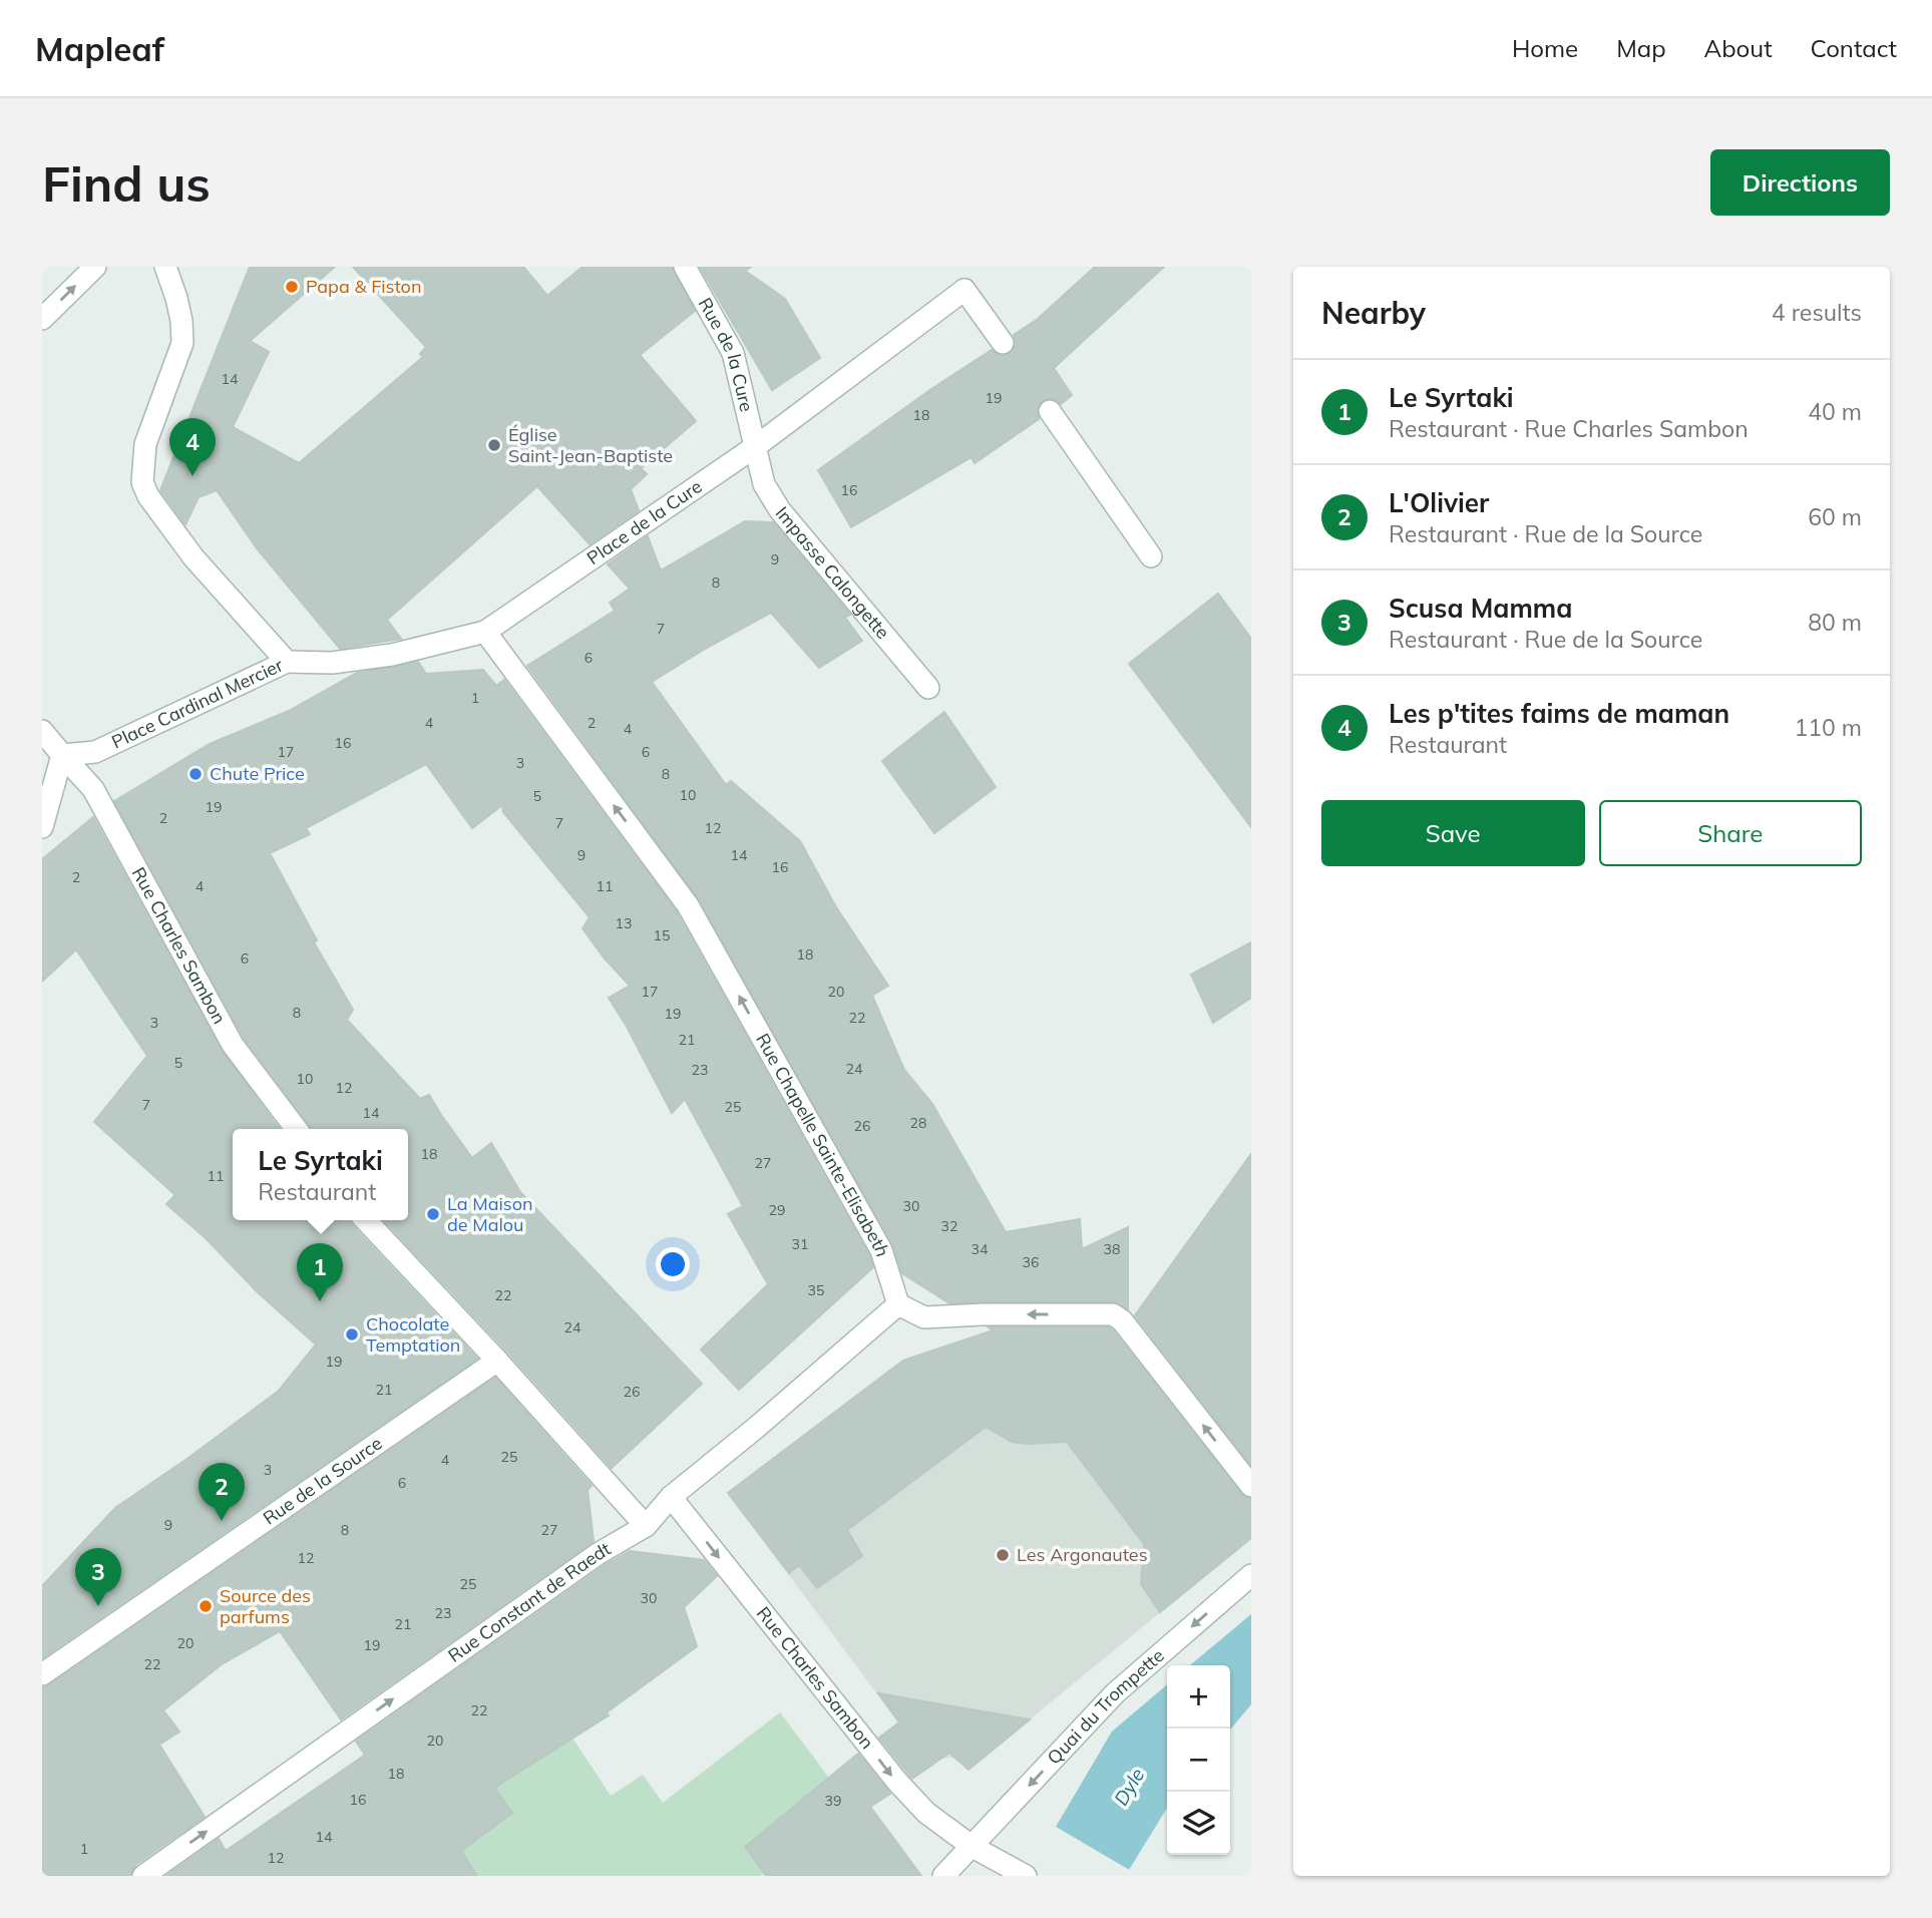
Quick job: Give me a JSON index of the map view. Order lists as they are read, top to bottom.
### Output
{
  "streets": {
    "street": [
      "Rue de la Cure",
      "Place de la Cure",
      "Impasse Calongette",
      "Place Cardinal Mercier",
      "Rue Charles Sambon",
      "Rue Chapelle Sainte-Elisabeth",
      "Rue de la Source",
      "Rue Constant de Raedt",
      "Quai du Trompette"
    ]
  },
  "crossings": [
    ["Rue de la Cure", "Place de la Cure"],
    ["Rue de la Cure", "Impasse Calongette"],
    ["Place de la Cure", "Impasse Calongette"],
    ["Place de la Cure", "Place Cardinal Mercier"],
    ["Place de la Cure", "Rue Chapelle Sainte-Elisabeth"],
    ["Place Cardinal Mercier", "Rue Charles Sambon"],
    ["Rue Charles Sambon", "Rue Constant de Raedt"],
    ["Rue Charles Sambon", "Quai du Trompette"],
    ["Rue Chapelle Sainte-Elisabeth", "Rue Constant de Raedt"]
  ],
  "one_way": [
    "Rue Charles Sambon",
    "Rue Chapelle Sainte-Elisabeth",
    "Rue Constant de Raedt",
    "Quai du Trompette"
  ],
  "water": ["Dyle"],
  "places": [
    "Papa & Fiston",
    "Église Saint-Jean-Baptiste",
    "Chute Price",
    "La Maison de Malou",
    "Chocolate Temptation",
    "Les Argonautes",
    "Source des parfums"
  ],
  "house_numbers": [
    "14",
    "19",
    "18",
    "16",
    "9",
    "8",
    "7",
    "6",
    "1",
    "4",
    "2",
    "4",
    "16",
    "17",
    "6",
    "3",
    "8",
    "10",
    "5",
    "19",
    "2",
    "7",
    "12",
    "9",
    "14",
    "16",
    "2",
    "4",
    "11",
    "13",
    "15",
    "18",
    "6",
    "17",
    "20",
    "8",
    "19",
    "22",
    "3",
    "21",
    "5",
    "24",
    "23",
    "10",
    "12",
    "7",
    "25",
    "14",
    "28",
    "26",
    "18",
    "27",
    "11",
    "30",
    "29",
    "32",
    "31",
    "34",
    "38",
    "36",
    "35",
    "22",
    "24",
    "19",
    "21",
    "26",
    "25",
    "4",
    "3",
    "6",
    "9",
    "8",
    "27",
    "12",
    "25",
    "30",
    "23",
    "21",
    "20",
    "19",
    "22",
    "22",
    "20",
    "18",
    "16",
    "39",
    "14",
    "1",
    "12"
  ],
  "page": {
    "header": "Mapleaf",
    "nav": [
      "Home",
      "Map",
      "About",
      "Contact"
    ],
    "buttons": [
      "Directions",
      ["Save", "Share"]
    ],
    "title": "Find us",
    "heading": ["Nearby", "4 results"],
    "list": [
      {
        "mark": "1",
        "name": "Le Syrtaki",
        "note": "Restaurant · Rue Charles Sambon",
        "value": "40 m"
      },
      {
        "mark": "2",
        "name": "L'Olivier",
        "note": "Restaurant · Rue de la Source",
        "value": "60 m"
      },
      {
        "mark": "3",
        "name": "Scusa Mamma",
        "note": "Restaurant · Rue de la Source",
        "value": "80 m"
      },
      {
        "mark": "4",
        "name": "Les p'tites faims de maman",
        "note": "Restaurant",
        "value": "110 m"
      }
    ],
    "pins": [
      "4",
      "1",
      "2",
      "3"
    ],
    "popup": ["Le Syrtaki", "Restaurant"],
    "map_buttons": ["+", "−"]
  }
}
